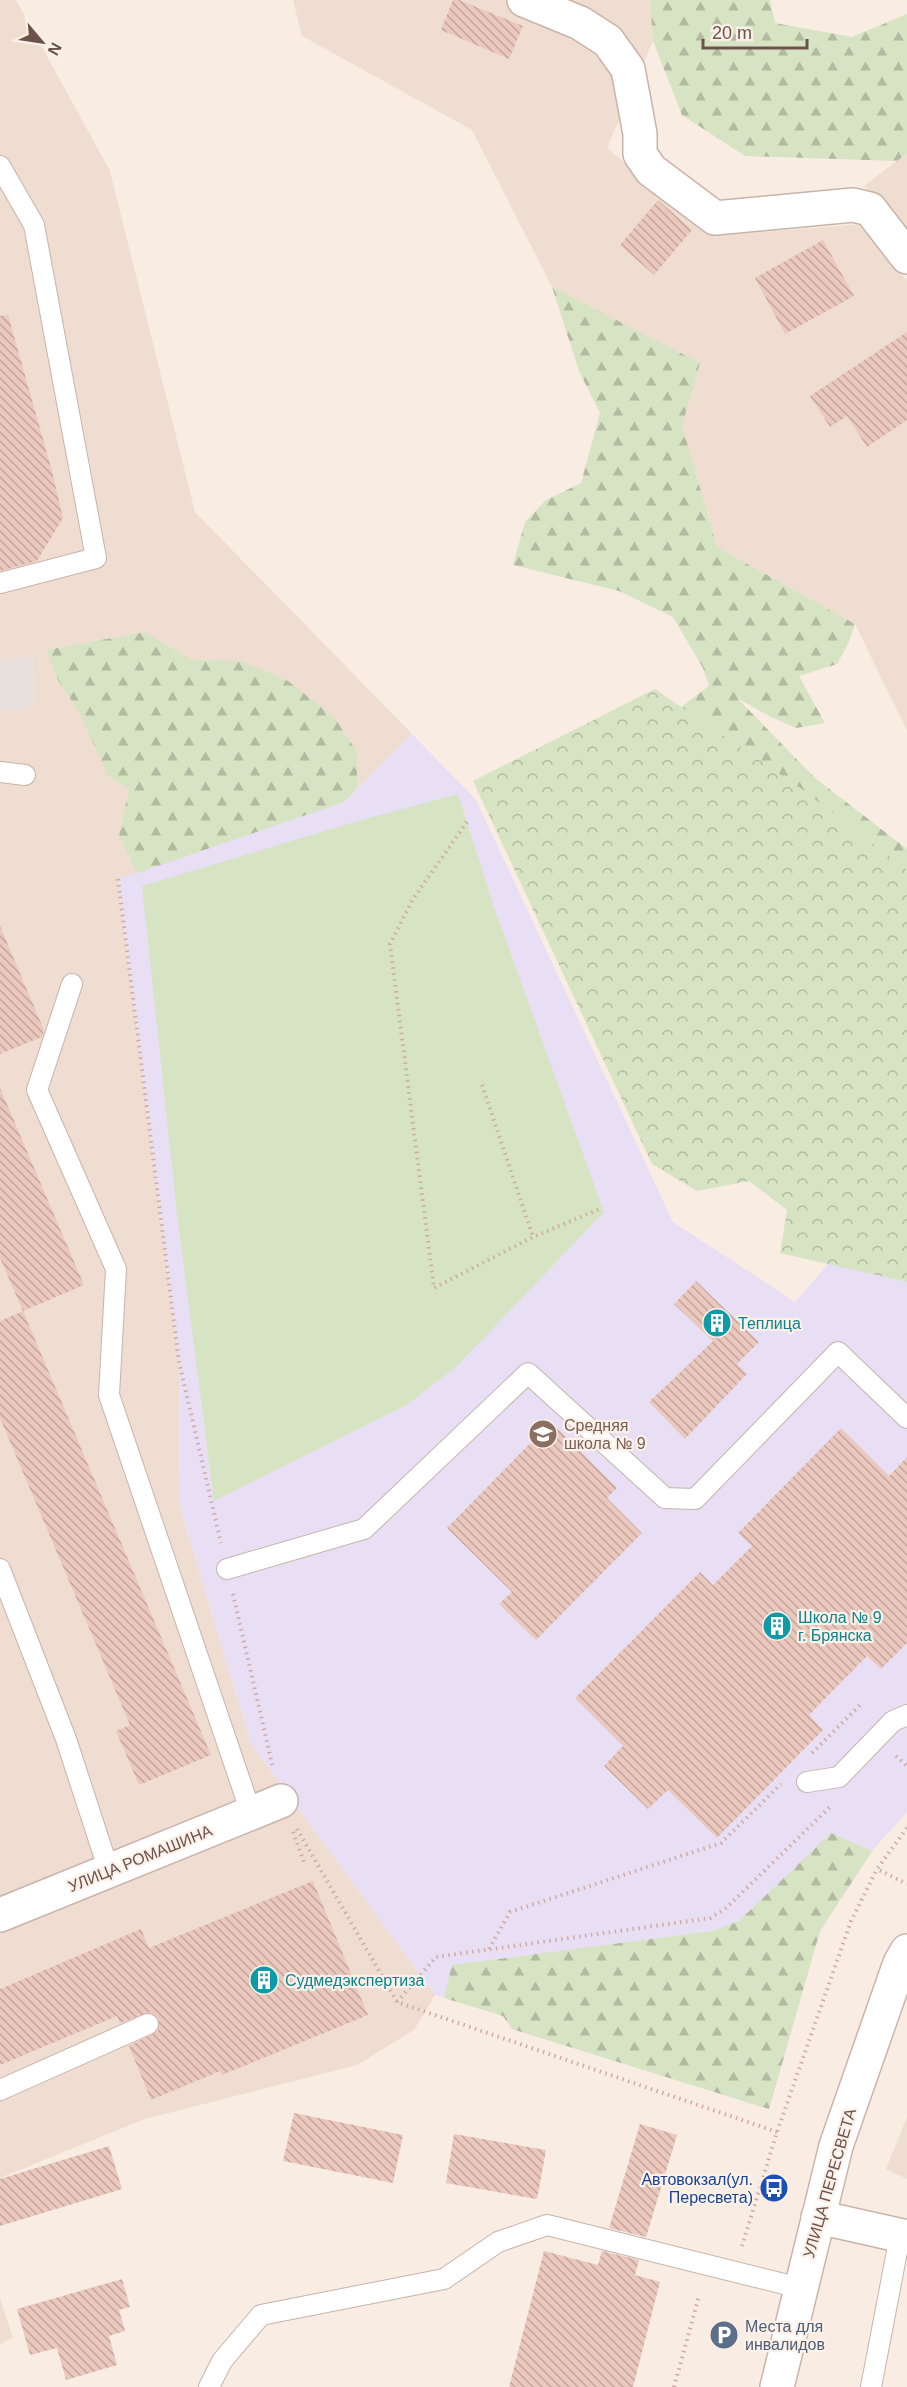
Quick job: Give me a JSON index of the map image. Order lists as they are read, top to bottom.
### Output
{
  "streets": {
    "street": ["УЛИЦА РОМАШИНА", "УЛИЦА ПЕРЕСВЕТА"]
  },
  "places": {
    "building": ["Теплица", "Школа № 9 г. Брянска", "Судмедэкспертиза"],
    "school or university": ["Средняя школа № 9"],
    "bus stop": ["Автовокзал(ул. Пересвета)"],
    "parking": ["Места для инвалидов"]
  },
  "scale_bar": "20 m",
  "north": "bottom right"
}
